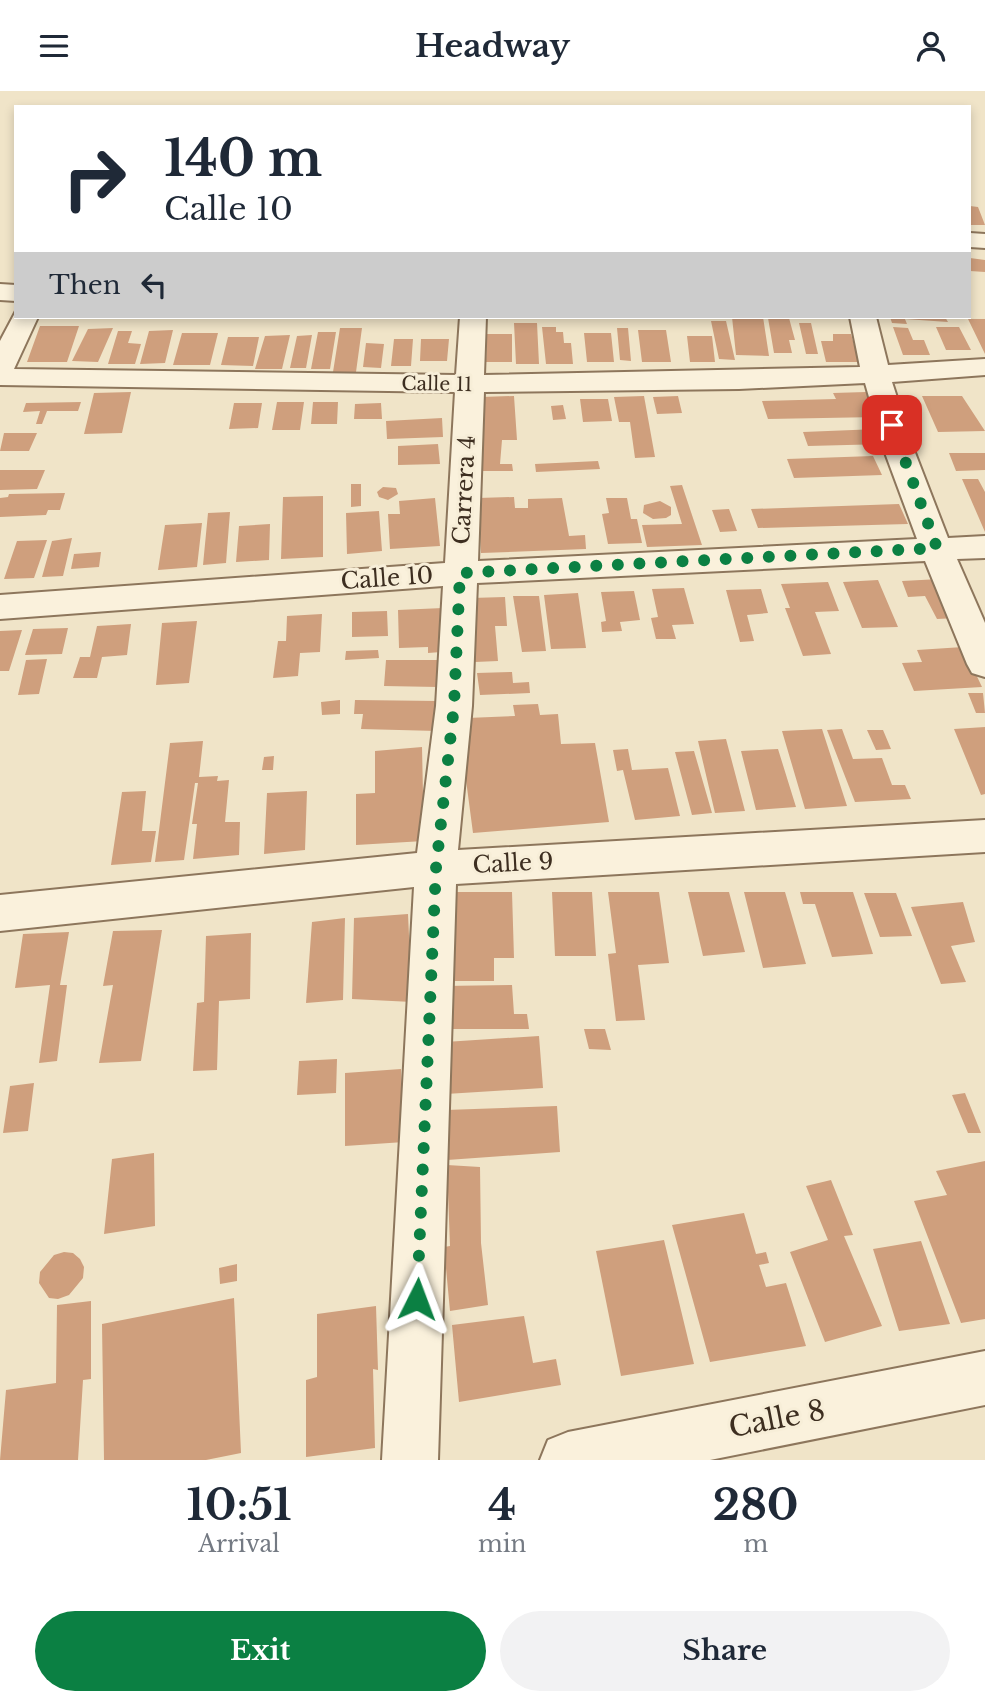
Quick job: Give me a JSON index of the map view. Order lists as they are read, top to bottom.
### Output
{
  "streets": {
    "street": [
      "Calle 11",
      "Carrera 4",
      "Calle 10",
      "Calle 9",
      "Calle 8"
    ]
  },
  "crossings": [
    ["Calle 11", "Carrera 4"],
    ["Carrera 4", "Calle 10"],
    ["Carrera 4", "Calle 9"]
  ],
  "page": {
    "header": "Headway",
    "turn": ["140 m", "Calle 10"],
    "then": "Then",
    "eta": [
      "10:51",
      "Arrival",
      "4",
      "min",
      "280",
      "m"
    ],
    "buttons": ["Exit", "Share"]
  }
}
